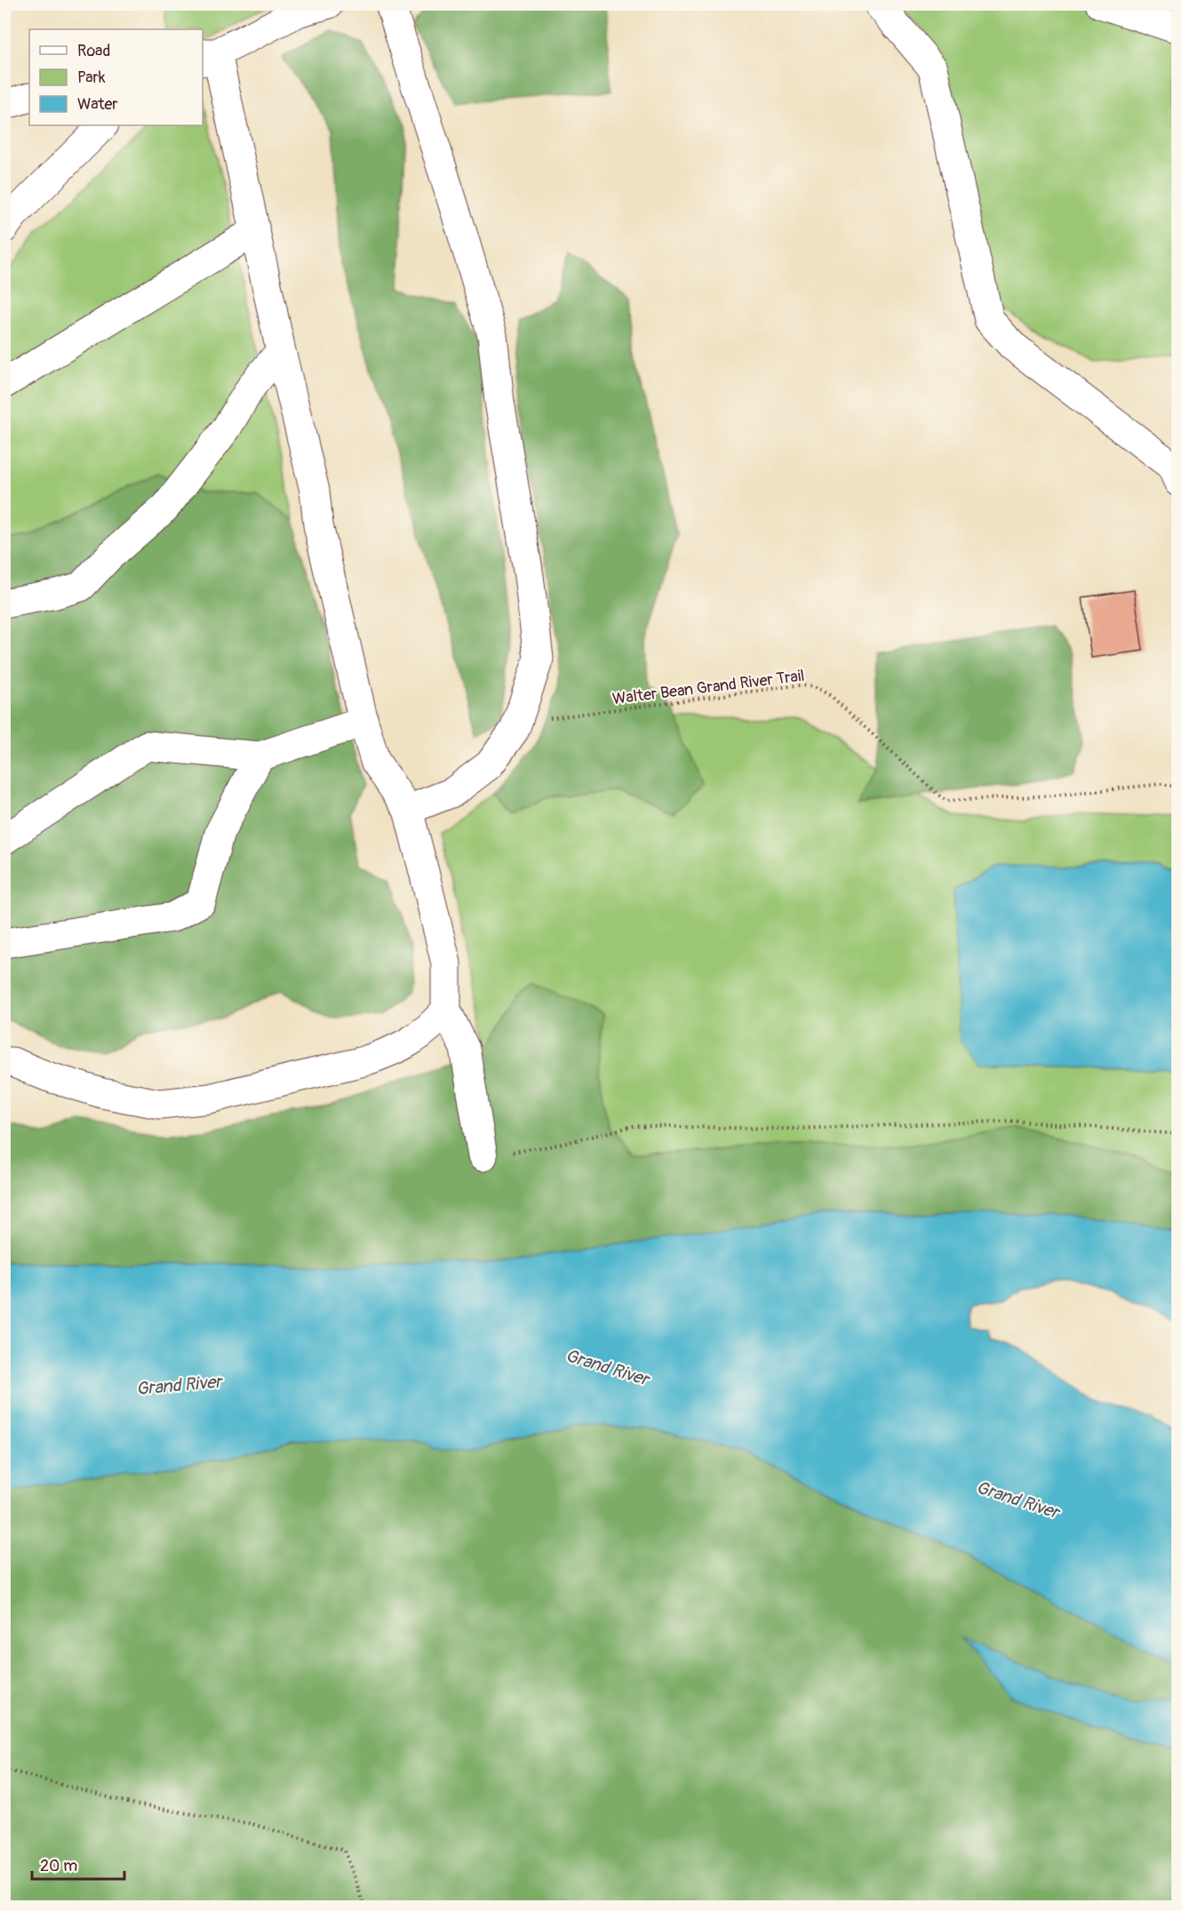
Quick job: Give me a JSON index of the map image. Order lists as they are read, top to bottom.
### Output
{
  "streets": {
    "path": ["Walter Bean Grand River Trail"]
  },
  "water": ["Grand River"],
  "legend": ["Road", "Park", "Water"],
  "scale_bar": "20 m"
}
